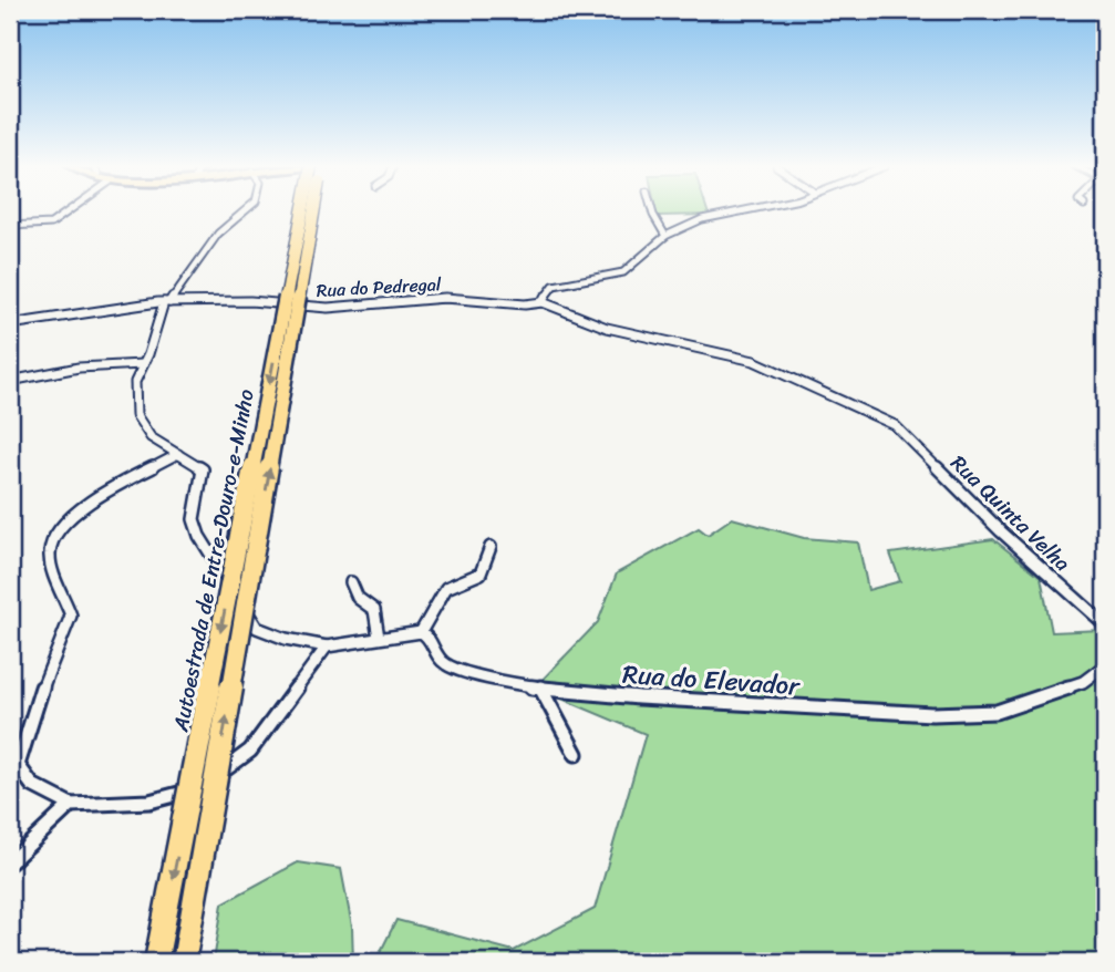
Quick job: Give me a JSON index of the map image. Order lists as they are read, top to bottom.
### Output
{
  "streets": {
    "highway": ["Autoestrada de Entre-Douro-e-Minho"],
    "street": ["Rua do Pedregal", "Rua Quinta Velha", "Rua do Elevador"]
  },
  "crossings": [
    ["Rua do Pedregal", "Rua Quinta Velha"]
  ]
}
